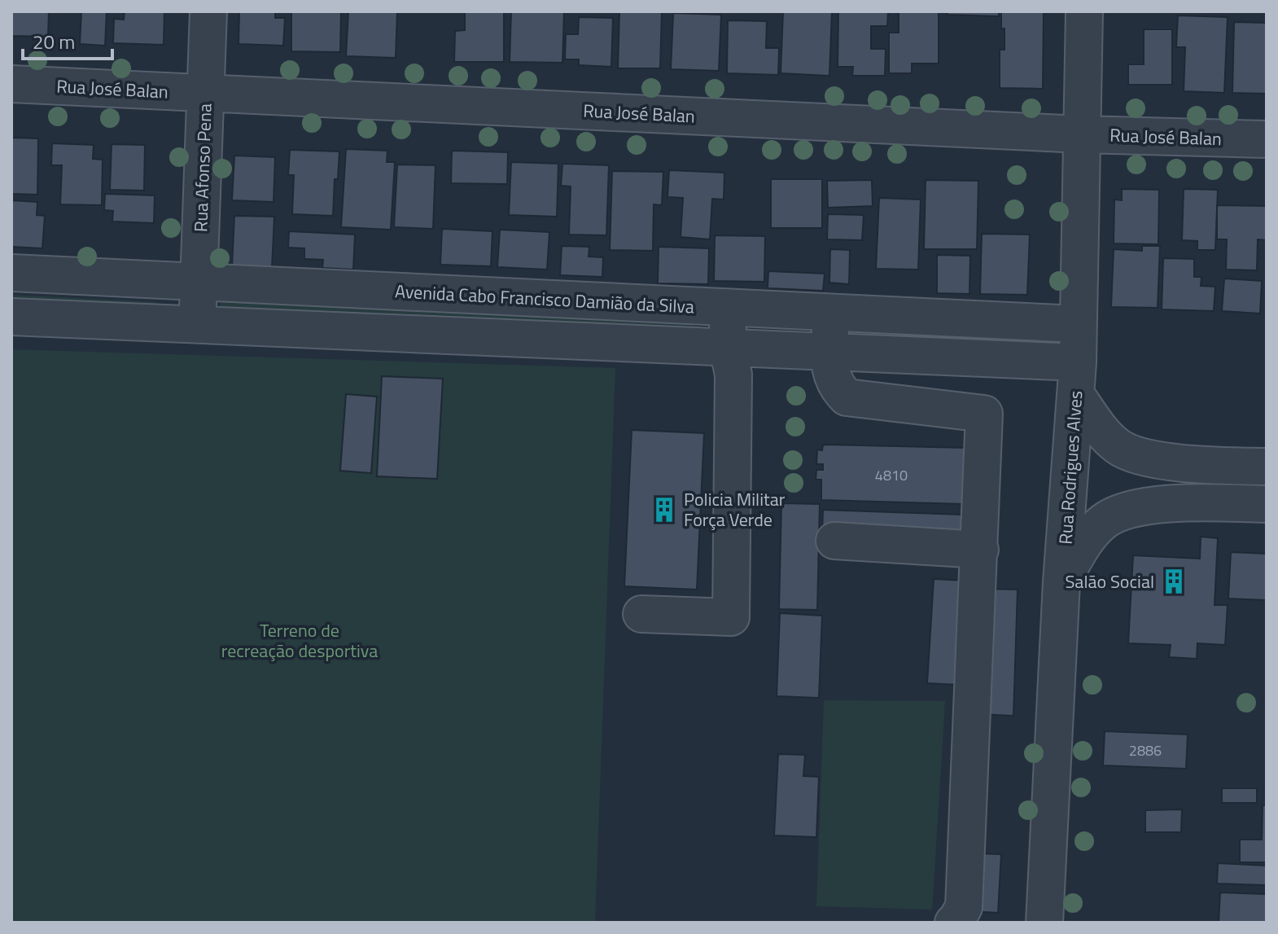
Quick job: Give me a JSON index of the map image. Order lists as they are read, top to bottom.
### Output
{
  "streets": {
    "street": [
      "Rua José Balan",
      "Rua Afonso Pena",
      "Avenida Cabo Francisco Damião da Silva",
      "Rua Rodrigues Alves"
    ]
  },
  "crossings": [
    ["Rua José Balan", "Rua Afonso Pena"],
    ["Rua José Balan", "Rua Rodrigues Alves"],
    ["Rua Afonso Pena", "Avenida Cabo Francisco Damião da Silva"],
    ["Avenida Cabo Francisco Damião da Silva", "Rua Rodrigues Alves"]
  ],
  "parks": ["Terreno de recreação desportiva"],
  "places": {
    "building": ["Policia Militar Força Verde", "Salão Social"]
  },
  "house_numbers": ["4810", "2886"],
  "scale_bar": "20 m"
}
